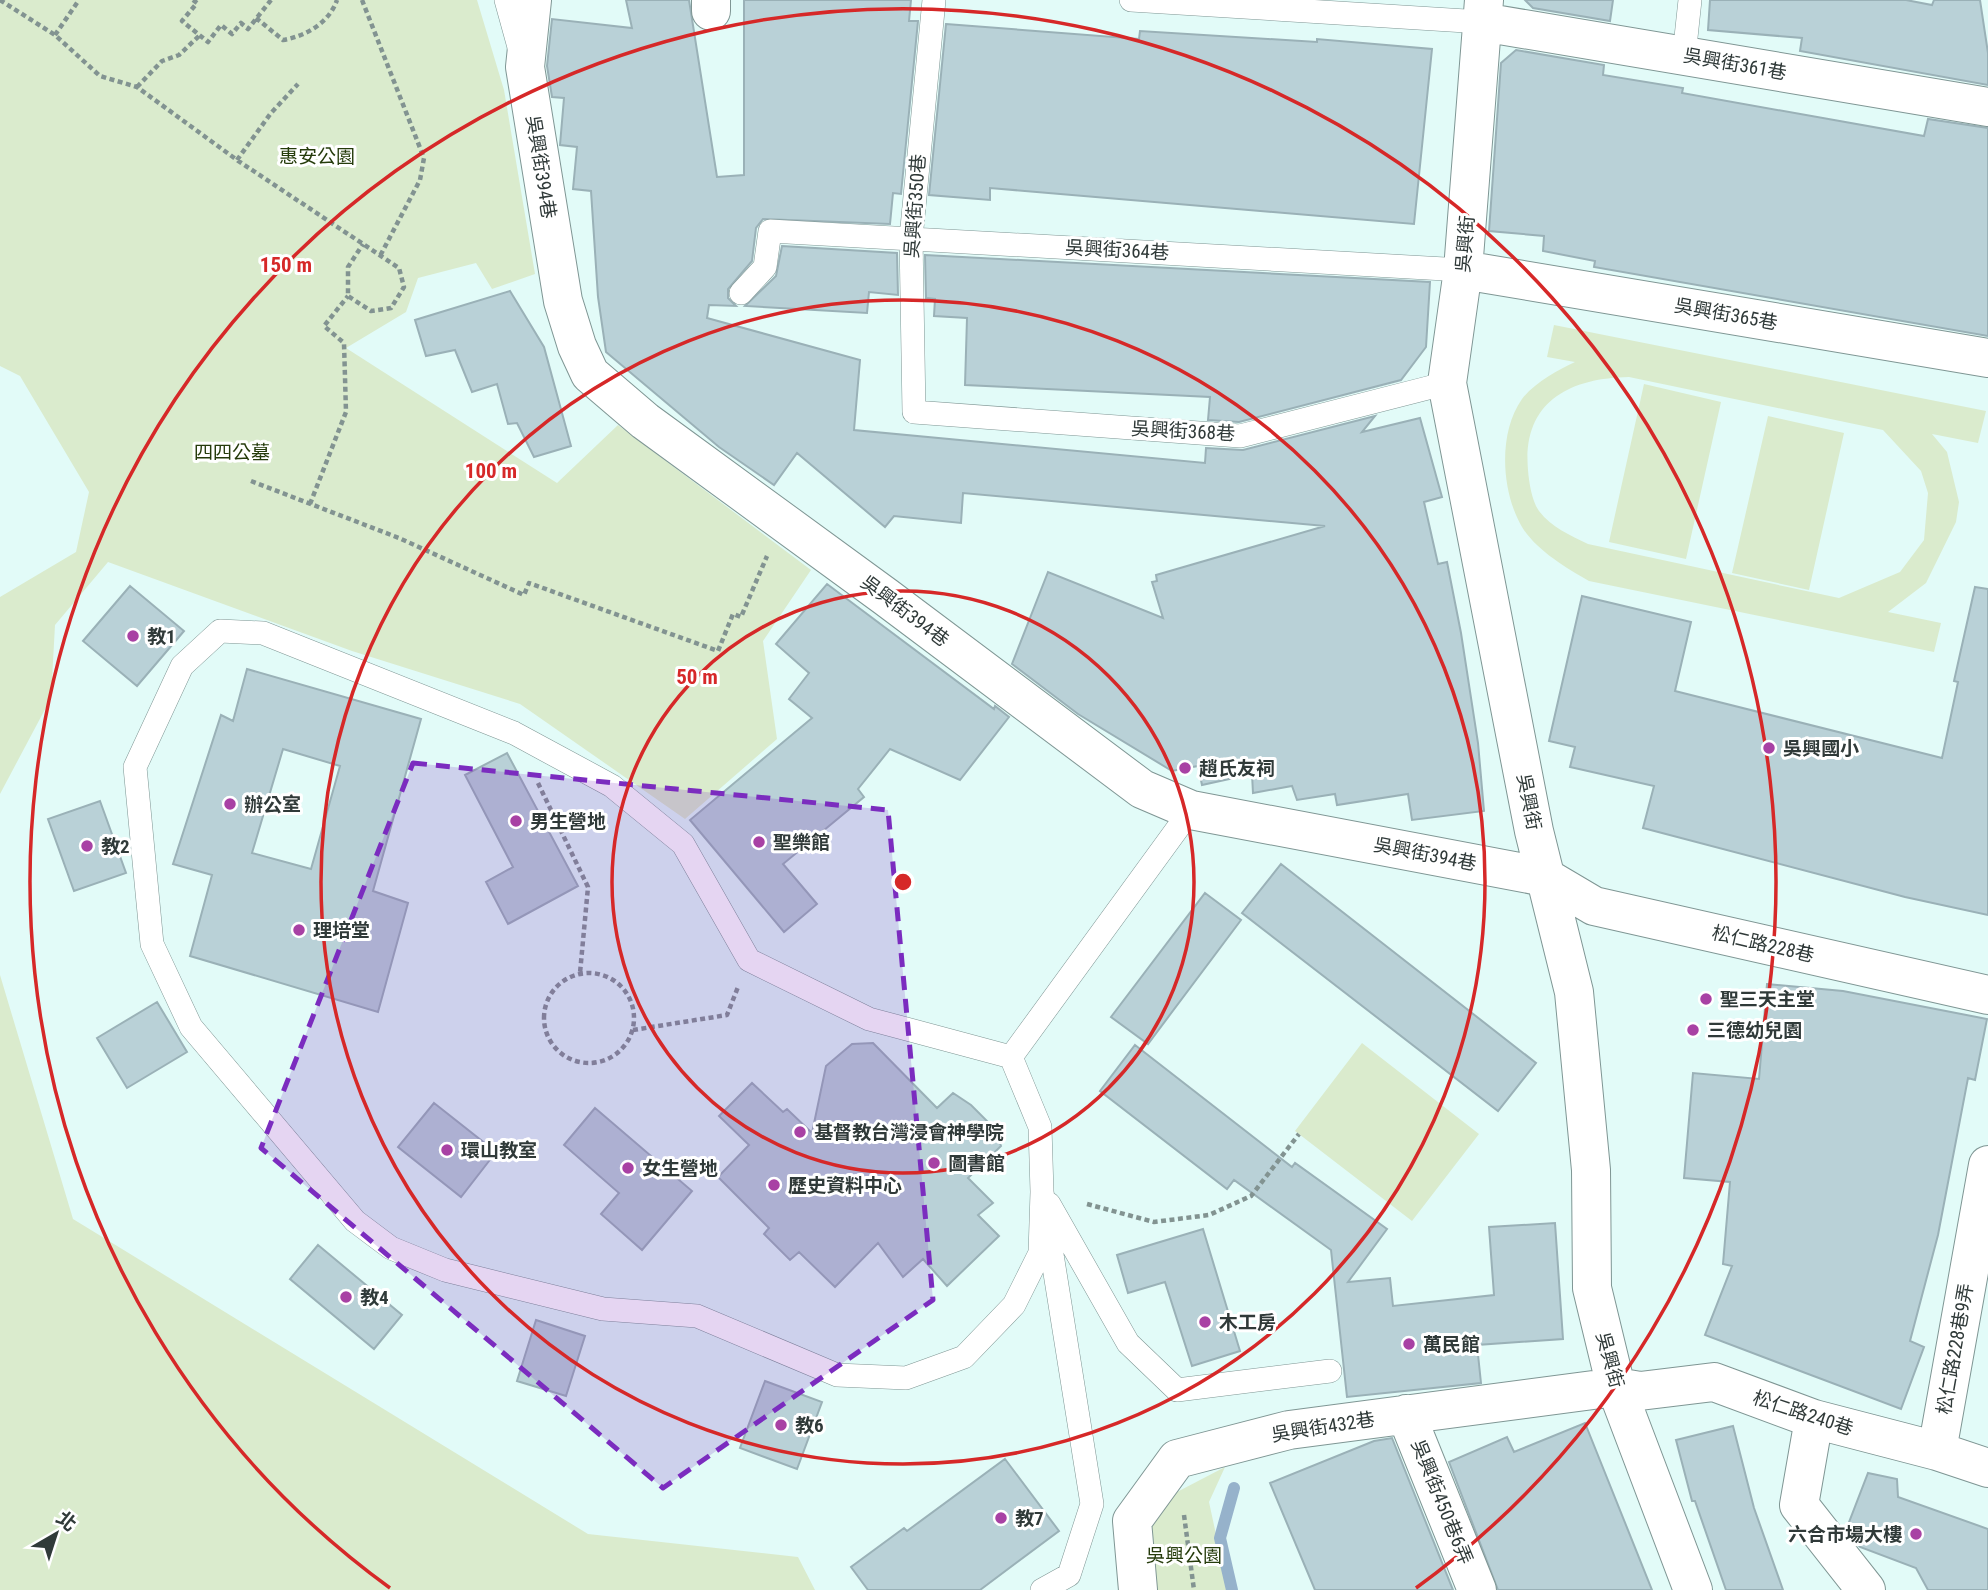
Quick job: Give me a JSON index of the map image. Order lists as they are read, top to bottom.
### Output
{
  "streets": {
    "street": [
      "吳興街361巷",
      "吳興街394巷",
      "吳興街",
      "吳興街365巷",
      "松仁路228巷",
      "松仁路228巷9弄",
      "松仁路240巷",
      "吳興街432巷",
      "吳興街450巷6弄"
    ],
    "lane": ["吳興街350巷", "吳興街364巷", "吳興街368巷"]
  },
  "crossings": [
    ["吳興街361巷", "吳興街"],
    ["吳興街394巷", "吳興街"],
    ["吳興街394巷", "松仁路228巷"],
    ["吳興街350巷", "吳興街364巷"],
    ["吳興街350巷", "吳興街368巷"],
    ["吳興街", "吳興街364巷"],
    ["吳興街", "吳興街365巷"],
    ["吳興街", "吳興街368巷"],
    ["吳興街", "松仁路228巷"],
    ["吳興街", "松仁路240巷"],
    ["吳興街", "吳興街432巷"],
    ["吳興街364巷", "吳興街365巷"],
    ["松仁路228巷9弄", "松仁路240巷"],
    ["松仁路240巷", "吳興街432巷"],
    ["吳興街432巷", "吳興街450巷6弄"]
  ],
  "parks": ["惠安公園", "四四公墓", "吳興公園"],
  "places": [
    "教1",
    "吳興國小",
    "趙氏友祠",
    "辦公室",
    "男生營地",
    "聖樂館",
    "教2",
    "理培堂",
    "聖三天主堂",
    "三德幼兒園",
    "基督教台灣浸會神學院",
    "環山教室",
    "圖書館",
    "女生營地",
    "歷史資料中心",
    "教4",
    "木工房",
    "萬民館",
    "教6",
    "教7",
    "六合市場大樓"
  ],
  "north": "top right",
  "rings": ["150 m", "100 m", "50 m"]
}
